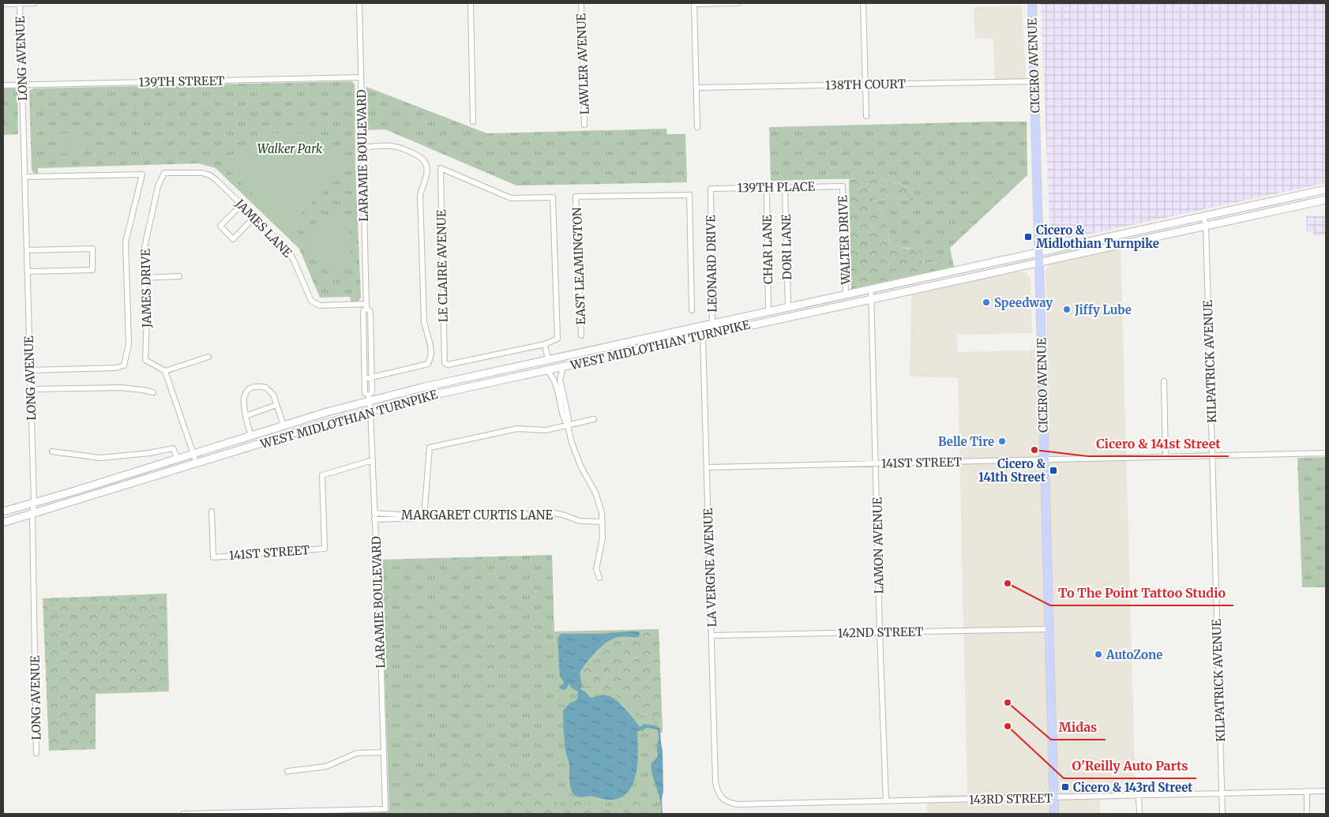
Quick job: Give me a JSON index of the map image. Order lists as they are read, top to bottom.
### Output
{
  "streets": {
    "main road": ["CICERO AVENUE", "WEST MIDLOTHIAN TURNPIKE"],
    "street": [
      "LONG AVENUE",
      "LAWLER AVENUE",
      "139TH STREET",
      "138TH COURT",
      "LARAMIE BOULEVARD",
      "139TH PLACE",
      "JAMES LANE",
      "WALTER DRIVE",
      "DORI LANE",
      "CHAR LANE",
      "LEONARD DRIVE",
      "LE CLAIRE AVENUE",
      "EAST LEAMINGTON",
      "JAMES DRIVE",
      "KILPATRICK AVENUE",
      "141ST STREET",
      "MARGARET CURTIS LANE",
      "LAMON AVENUE",
      "LA VERGNE AVENUE",
      "142ND STREET",
      "143RD STREET"
    ]
  },
  "crossings": [
    ["LONG AVENUE", "139TH STREET"],
    ["LONG AVENUE", "WEST MIDLOTHIAN TURNPIKE"],
    ["CICERO AVENUE", "138TH COURT"],
    ["CICERO AVENUE", "WEST MIDLOTHIAN TURNPIKE"],
    ["CICERO AVENUE", "141ST STREET"],
    ["CICERO AVENUE", "142ND STREET"],
    ["CICERO AVENUE", "143RD STREET"],
    ["139TH STREET", "LARAMIE BOULEVARD"],
    ["LARAMIE BOULEVARD", "JAMES LANE"],
    ["LARAMIE BOULEVARD", "WEST MIDLOTHIAN TURNPIKE"],
    ["LARAMIE BOULEVARD", "141ST STREET"],
    ["LARAMIE BOULEVARD", "MARGARET CURTIS LANE"],
    ["139TH PLACE", "WALTER DRIVE"],
    ["139TH PLACE", "DORI LANE"],
    ["139TH PLACE", "CHAR LANE"],
    ["139TH PLACE", "LEONARD DRIVE"],
    ["JAMES LANE", "JAMES DRIVE"],
    ["WALTER DRIVE", "WEST MIDLOTHIAN TURNPIKE"],
    ["DORI LANE", "WEST MIDLOTHIAN TURNPIKE"],
    ["CHAR LANE", "WEST MIDLOTHIAN TURNPIKE"],
    ["LEONARD DRIVE", "WEST MIDLOTHIAN TURNPIKE"],
    ["LEONARD DRIVE", "LA VERGNE AVENUE"],
    ["WEST MIDLOTHIAN TURNPIKE", "KILPATRICK AVENUE"],
    ["WEST MIDLOTHIAN TURNPIKE", "LAMON AVENUE"],
    ["WEST MIDLOTHIAN TURNPIKE", "LA VERGNE AVENUE"],
    ["KILPATRICK AVENUE", "141ST STREET"],
    ["KILPATRICK AVENUE", "143RD STREET"],
    ["141ST STREET", "LAMON AVENUE"],
    ["141ST STREET", "LA VERGNE AVENUE"],
    ["LAMON AVENUE", "142ND STREET"],
    ["LAMON AVENUE", "143RD STREET"],
    ["LA VERGNE AVENUE", "142ND STREET"],
    ["LA VERGNE AVENUE", "143RD STREET"]
  ],
  "parks": ["Walker Park"],
  "places": {
    "transit": ["Cicero & Midlothian Turnpike", "Cicero & 141th Street", "Cicero & 143rd Street"],
    "other": [
      "Speedway",
      "Jiffy Lube",
      "Belle Tire",
      "Cicero & 141st Street",
      "To The Point Tattoo Studio",
      "AutoZone",
      "Midas",
      "O'Reilly Auto Parts"
    ]
  }
}
